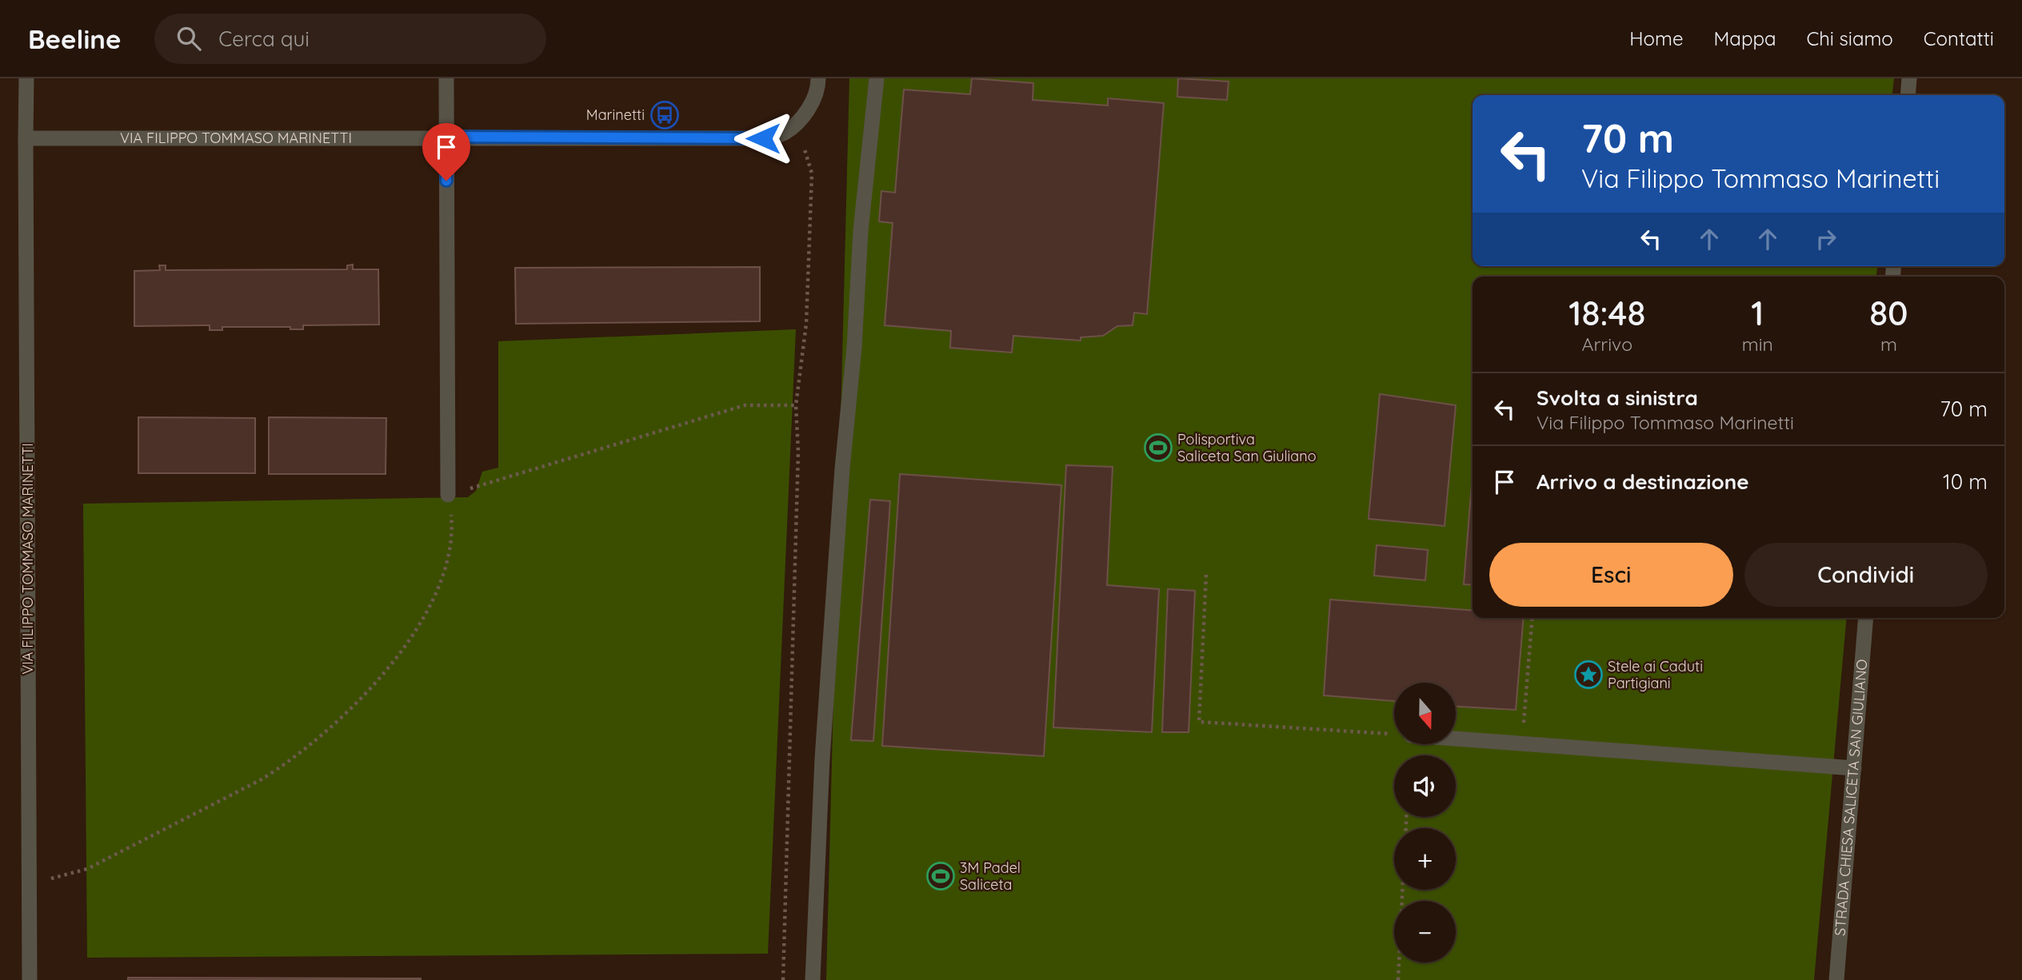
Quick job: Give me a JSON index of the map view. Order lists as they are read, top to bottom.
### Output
{
  "streets": {
    "street": ["VIA FILIPPO TOMMASO MARINETTI", "STRADA CHIESA SALICETA SAN GIULIANO"]
  },
  "places": {
    "bus stop": ["Marinetti"],
    "sports": ["Polisportiva Saliceta San Giuliano", "3M Padel Saliceta"],
    "place": ["Stele ai Caduti Partigiani"]
  },
  "north": "bottom",
  "page": {
    "header": "Beeline",
    "search": "Cerca qui",
    "nav": [
      "Home",
      "Mappa",
      "Chi siamo",
      "Contatti"
    ],
    "turn": ["70 m", "Via Filippo Tommaso Marinetti"],
    "eta": [
      "18:48",
      "Arrivo",
      "1",
      "min",
      "80",
      "m"
    ],
    "list": [
      {
        "name": "Svolta a sinistra",
        "note": "Via Filippo Tommaso Marinetti",
        "value": "70 m"
      },
      {
        "name": "Arrivo a destinazione",
        "value": "10 m"
      }
    ],
    "buttons": ["Esci", "Condividi"],
    "map_buttons": ["+", "−"]
  }
}
